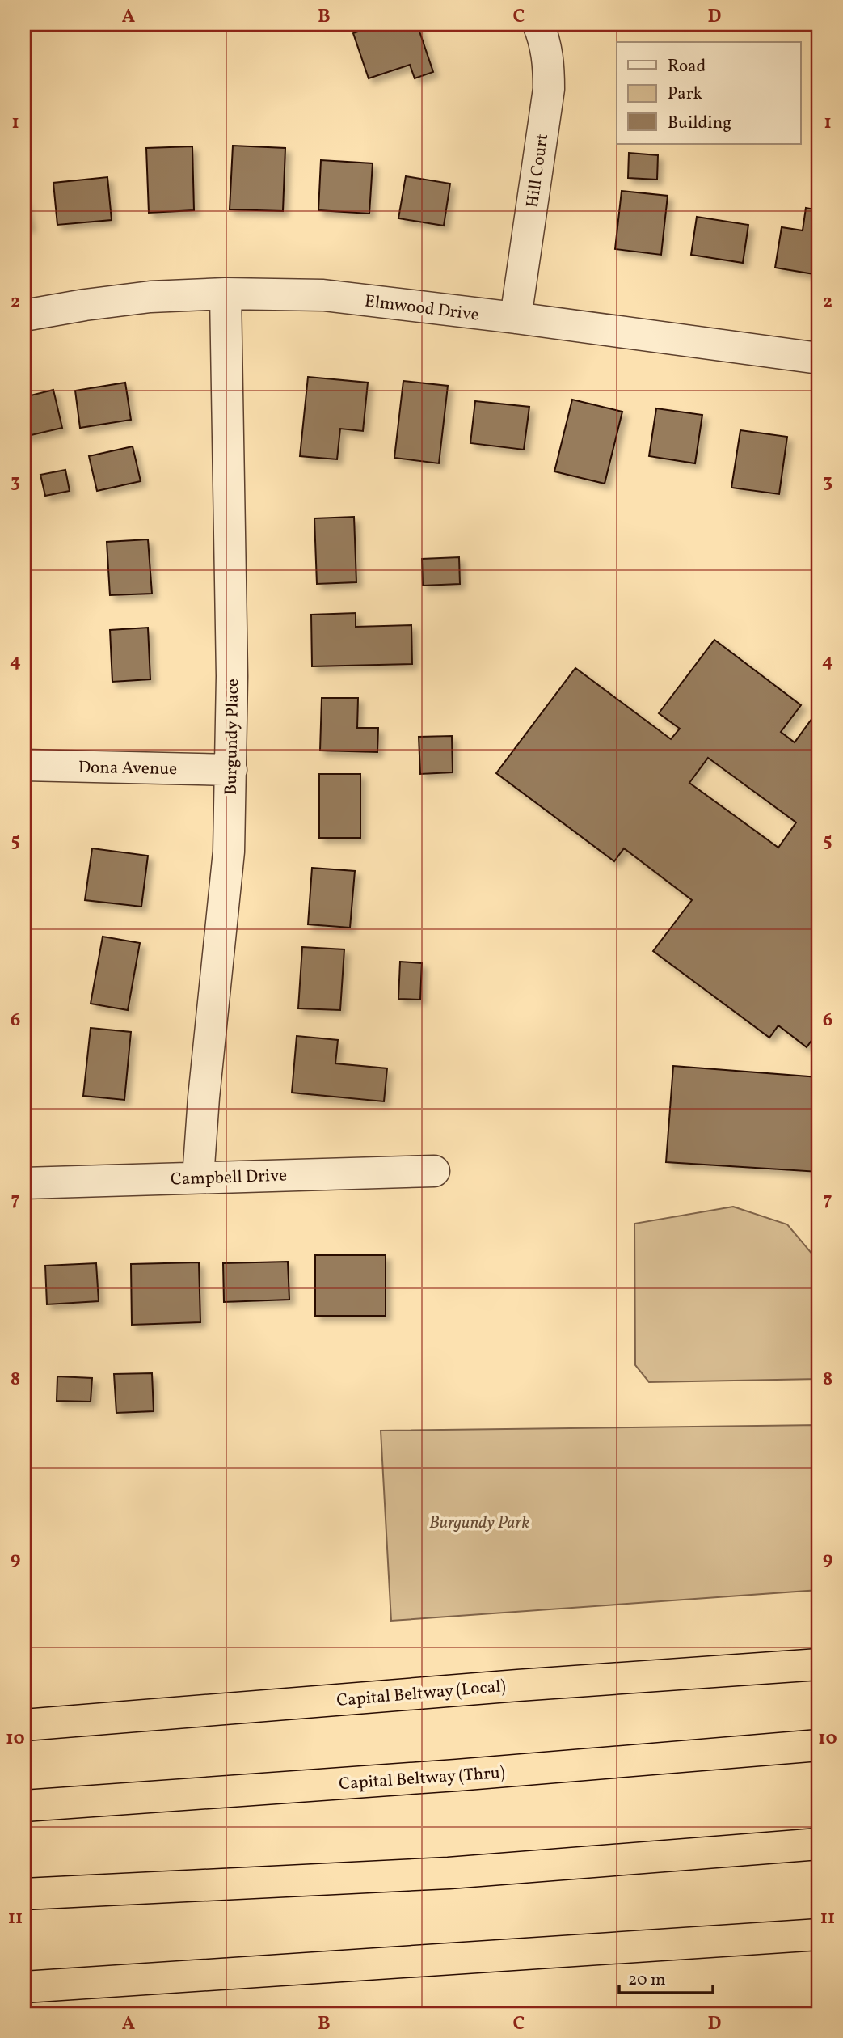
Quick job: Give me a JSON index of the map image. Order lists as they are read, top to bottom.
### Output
{
  "streets": {
    "highway": ["Capital Beltway (Local)", "Capital Beltway (Thru)"],
    "street": [
      "Hill Court",
      "Elmwood Drive",
      "Burgundy Place",
      "Dona Avenue",
      "Campbell Drive"
    ]
  },
  "crossings": [
    ["Hill Court", "Elmwood Drive"],
    ["Elmwood Drive", "Burgundy Place"],
    ["Burgundy Place", "Dona Avenue"],
    ["Burgundy Place", "Campbell Drive"]
  ],
  "parks": ["Burgundy Park"],
  "legend": ["Road", "Park", "Building"],
  "scale_bar": "20 m",
  "grid": {
    "columns": [
      "A",
      "B",
      "C",
      "D"
    ],
    "rows": [
      "1",
      "2",
      "3",
      "4",
      "5",
      "6",
      "7",
      "8",
      "9",
      "10",
      "11"
    ]
  }
}
